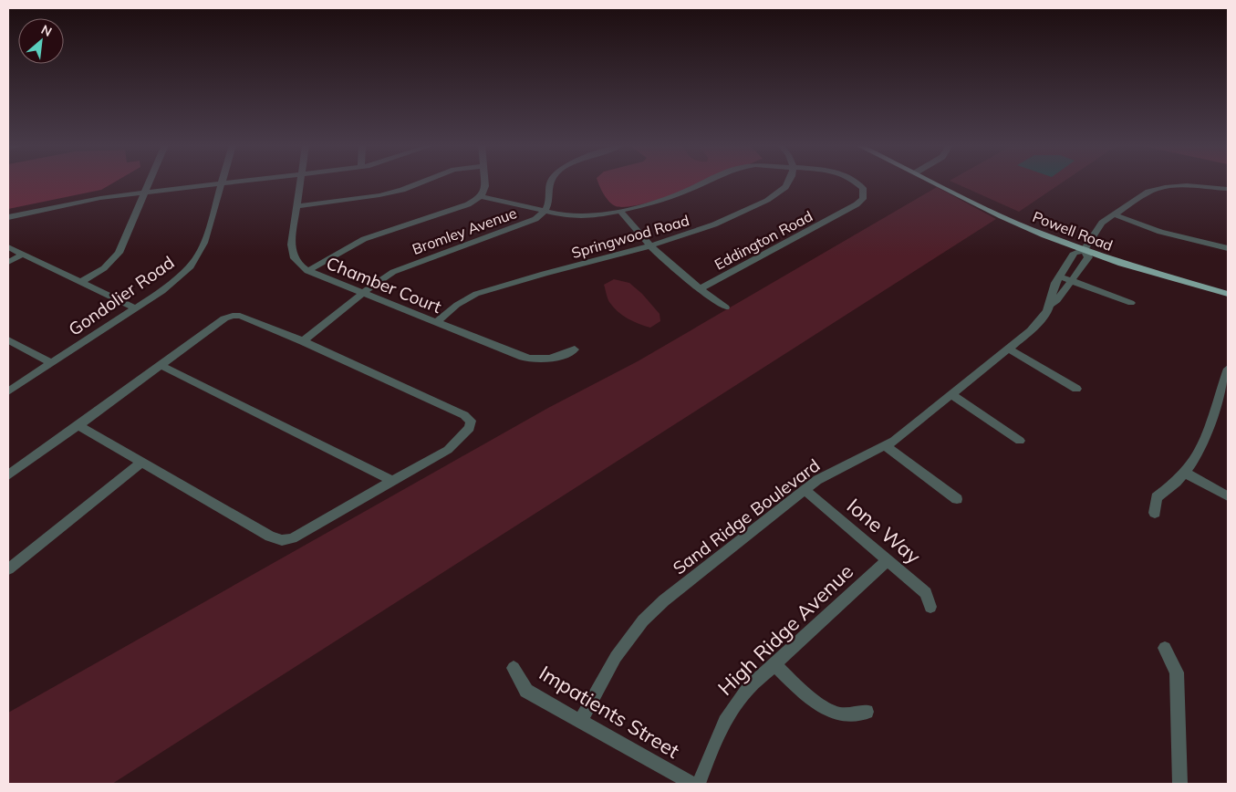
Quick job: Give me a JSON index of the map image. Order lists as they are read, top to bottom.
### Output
{
  "streets": {
    "main road": ["Powell Road"],
    "street": [
      "Bromley Avenue",
      "Springwood Road",
      "Eddington Road",
      "Chamber Court",
      "Gondolier Road",
      "Sand Ridge Boulevard",
      "Ione Way",
      "High Ridge Avenue",
      "Impatients Street"
    ]
  },
  "crossings": [
    ["Bromley Avenue", "Eddington Road"],
    ["Bromley Avenue", "Chamber Court"],
    ["Powell Road", "Sand Ridge Boulevard"],
    ["Springwood Road", "Chamber Court"],
    ["Sand Ridge Boulevard", "Ione Way"],
    ["Sand Ridge Boulevard", "Impatients Street"],
    ["Ione Way", "High Ridge Avenue"]
  ],
  "north": "top right"
}
